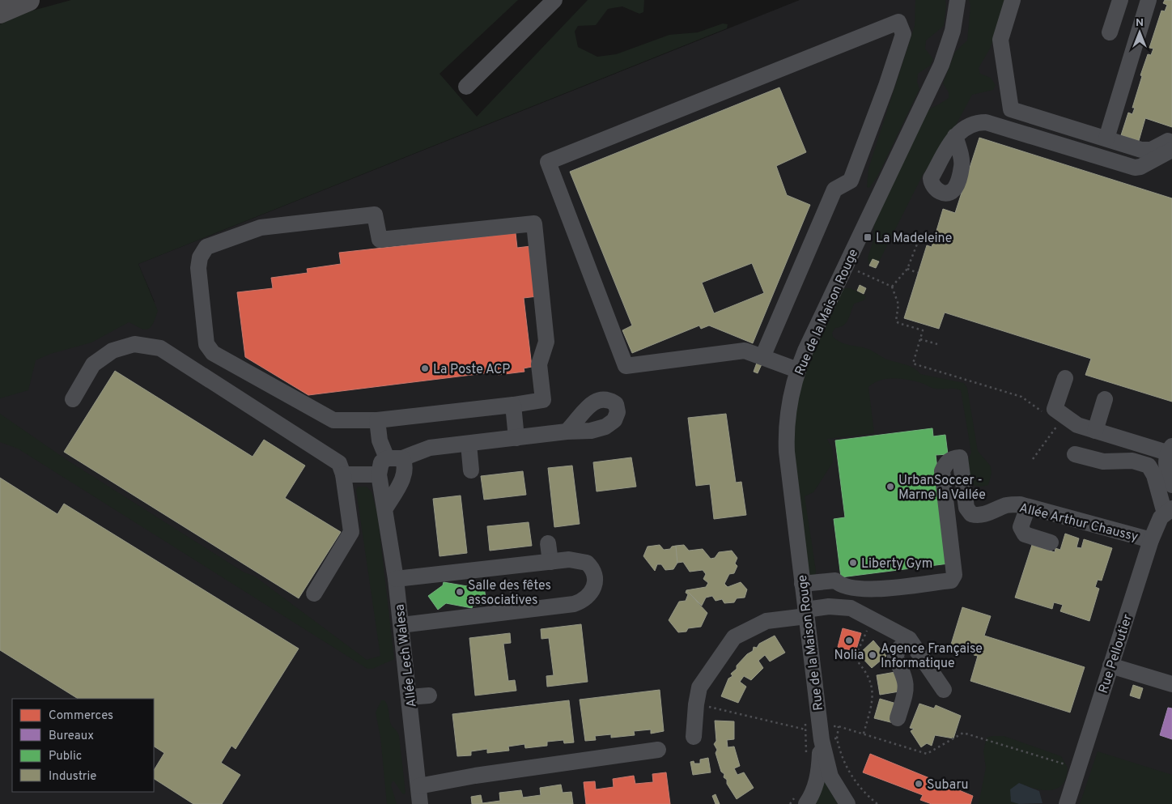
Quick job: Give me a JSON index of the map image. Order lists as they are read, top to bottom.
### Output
{
  "streets": {
    "street": [
      "Rue de la Maison Rouge",
      "Allée Arthur Chaussy",
      "Rue Pelloutier",
      "Allée Lech Walesa"
    ]
  },
  "crossings": [
    ["Rue de la Maison Rouge", "Allée Arthur Chaussy"],
    ["Allée Arthur Chaussy", "Rue Pelloutier"]
  ],
  "places": {
    "transit": ["La Madeleine"],
    "other": [
      "La Poste ACP",
      "UrbanSoccer - Marne la Vallée",
      "Liberty Gym",
      "Salle des fêtes associatives",
      "Nolia",
      "Agence Française Informatique",
      "Subaru"
    ]
  },
  "legend": [
    "Commerces",
    "Bureaux",
    "Public",
    "Industrie"
  ],
  "north": "top"
}
